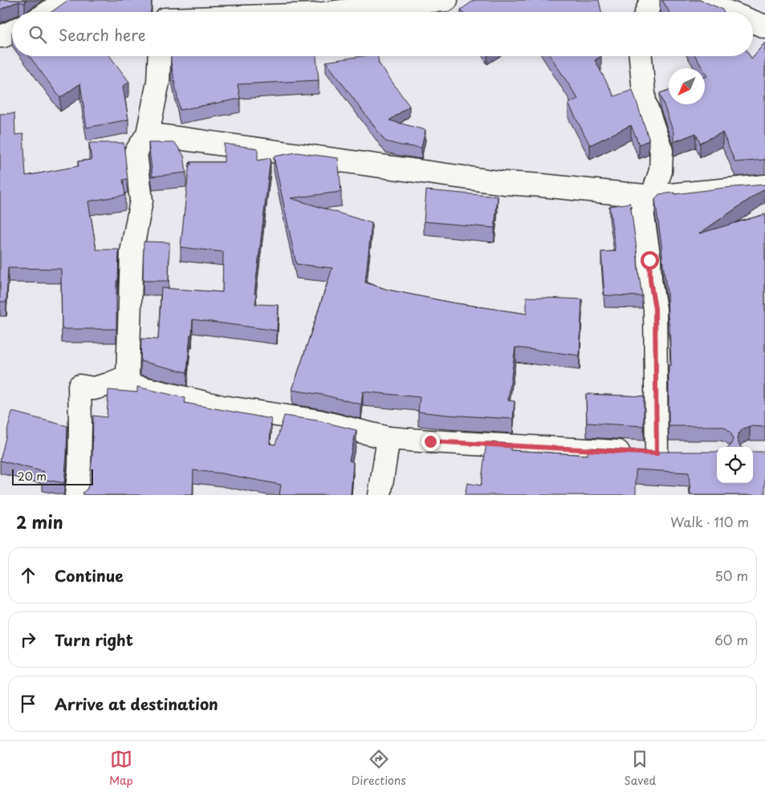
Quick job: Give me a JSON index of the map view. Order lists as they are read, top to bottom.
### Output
{
  "scale_bar": "20 m",
  "north": "bottom left",
  "page": {
    "search": "Search here",
    "scale": "20 m",
    "heading": ["2 min", "Walk · 110 m"],
    "list": [
      ["Continue", "50 m"],
      ["Turn right", "60 m"],
      "Arrive at destination"
    ],
    "nav": ["Map", "Directions", "Saved"]
  }
}
